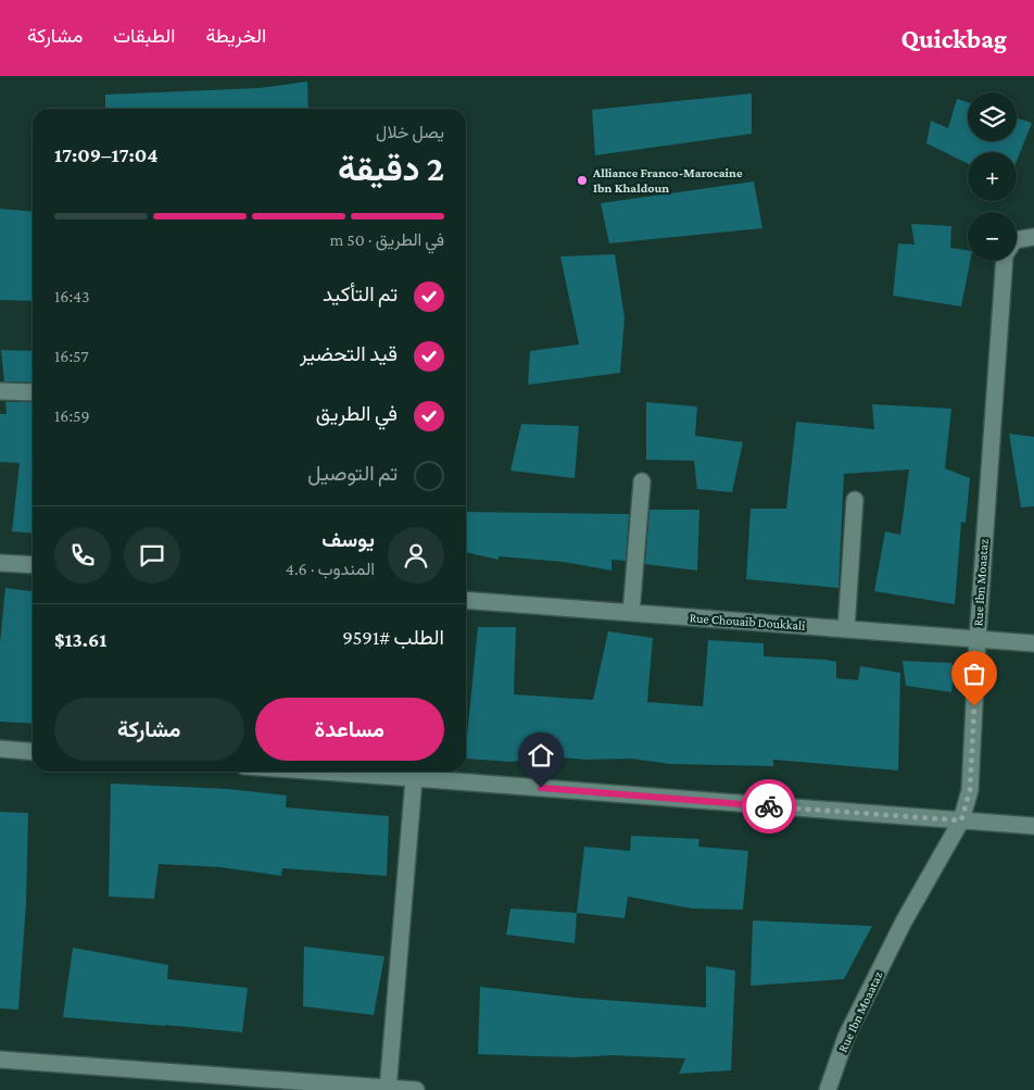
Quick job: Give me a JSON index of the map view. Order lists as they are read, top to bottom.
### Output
{
  "streets": {
    "street": ["Rue Ibn Moaataz", "Rue Chouaib Doukkali"]
  },
  "crossings": [
    ["Rue Ibn Moaataz", "Rue Chouaib Doukkali"]
  ],
  "places": ["Alliance Franco-Marocaine Ibn Khaldoun"],
  "page": {
    "header": "Quickbag",
    "nav": ["الخريطة", "الطبقات", "مشاركة"],
    "map_buttons": ["+", "−"],
    "heading": ["2 دقيقة", "يصل خلال", "17:04–17:09"],
    "panel": [
      "يوسف",
      "المندوب · 4.6",
      "الطلب #9591",
      "$13.61"
    ],
    "bar": "في الطريق · 50 m",
    "list": [
      ["تم التأكيد", "16:43"],
      ["قيد التحضير", "16:57"],
      ["في الطريق", "16:59"],
      "تم التوصيل"
    ],
    "buttons": ["مساعدة", "مشاركة"]
  }
}
